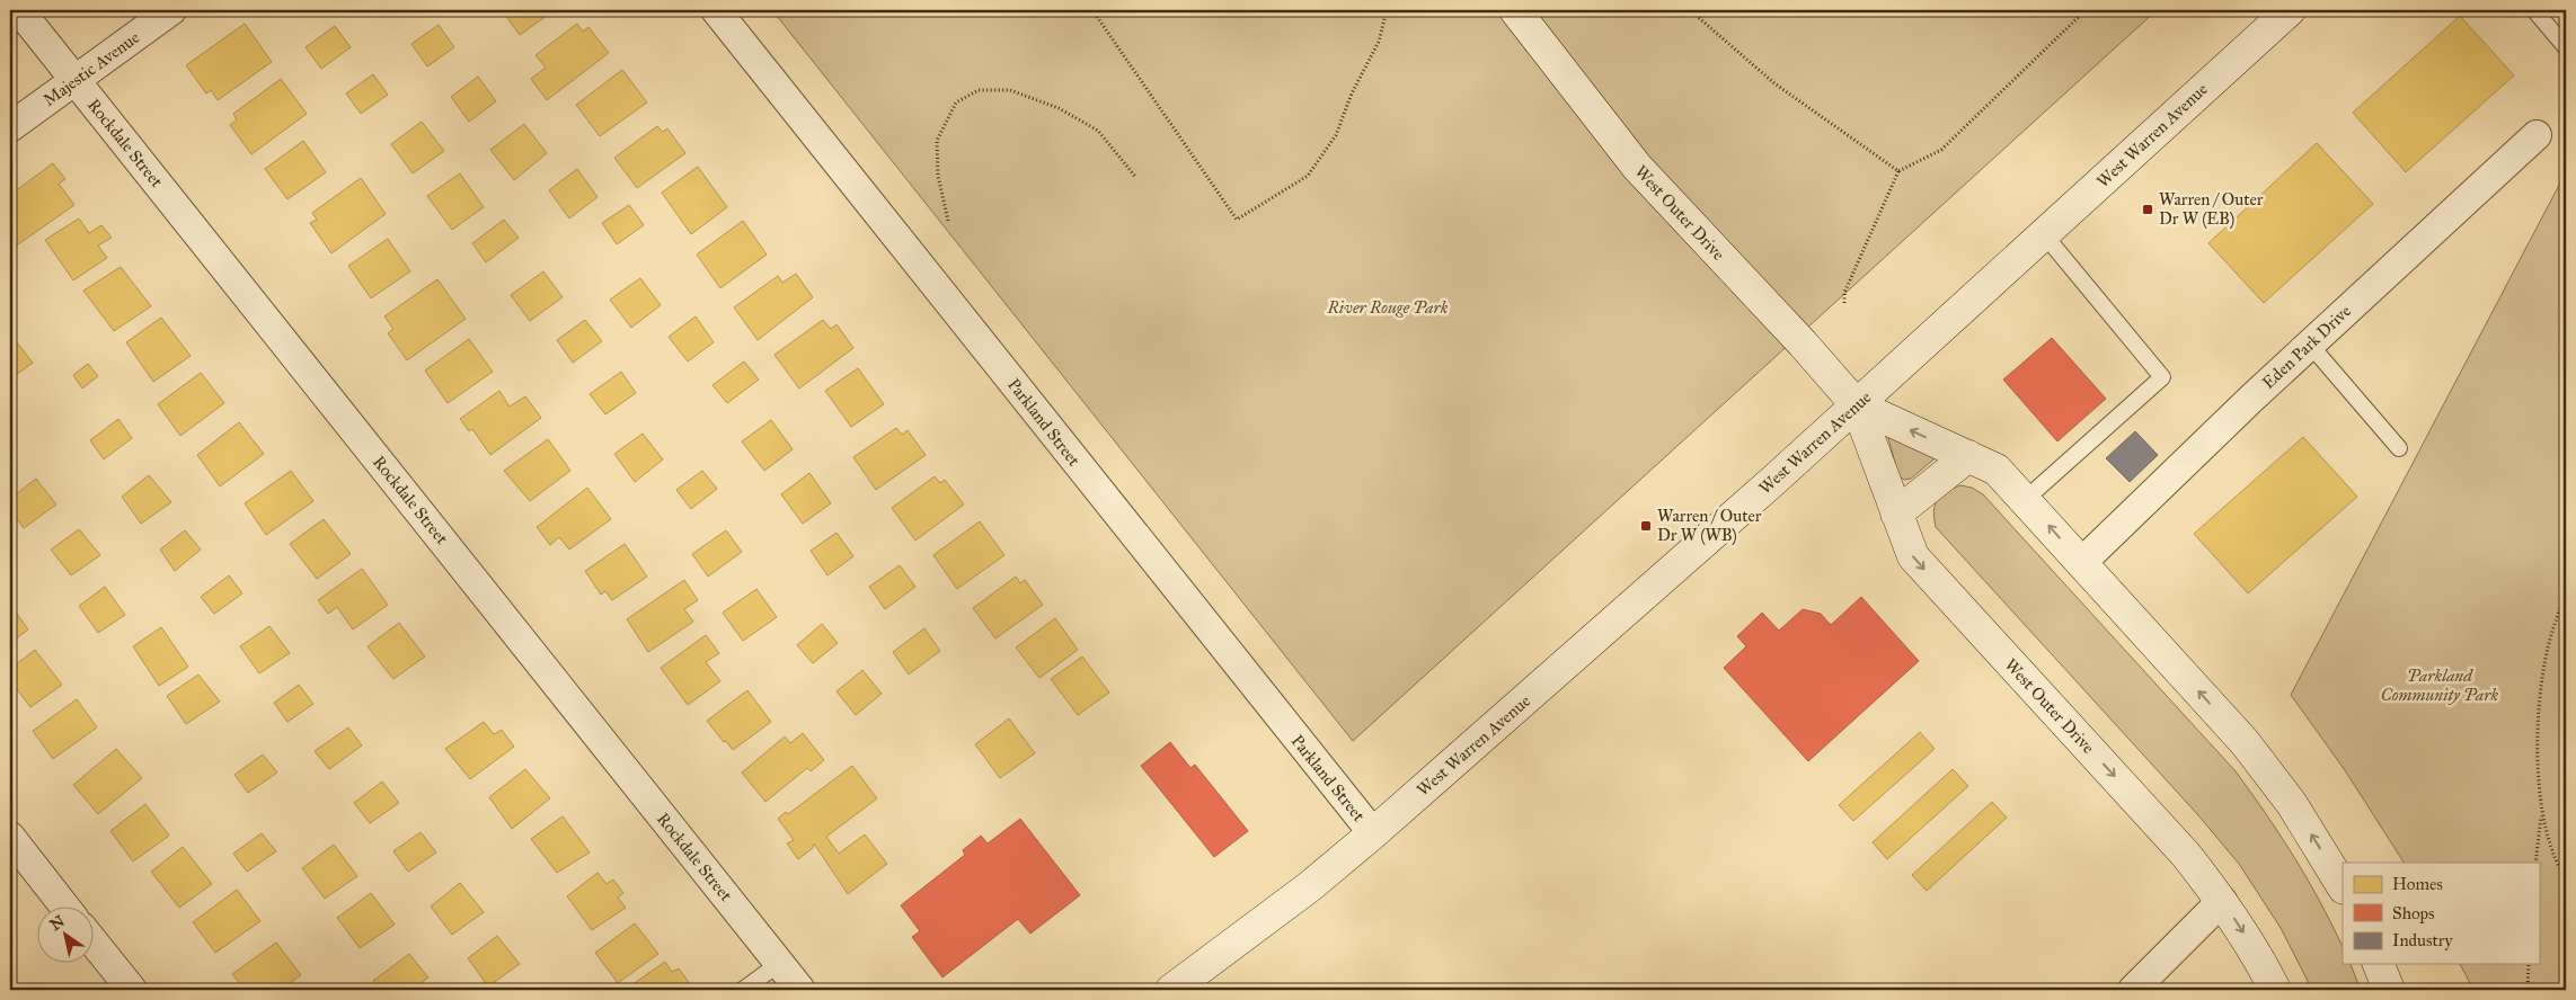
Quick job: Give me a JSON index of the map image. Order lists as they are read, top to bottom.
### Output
{
  "streets": {
    "main road": ["West Warren Avenue", "West Outer Drive"],
    "street": [
      "Majestic Avenue",
      "Rockdale Street",
      "Eden Park Drive",
      "Parkland Street"
    ]
  },
  "crossings": [
    ["Majestic Avenue", "Rockdale Street"],
    ["West Warren Avenue", "West Outer Drive"],
    ["West Warren Avenue", "Parkland Street"],
    ["West Outer Drive", "Eden Park Drive"]
  ],
  "parks": ["River Rouge Park", "Parkland Community Park"],
  "places": {
    "transit": ["Warren / Outer Dr W (EB)", "Warren / Outer Dr W (WB)"]
  },
  "legend": ["Homes", "Shops", "Industry"],
  "north": "top left"
}
